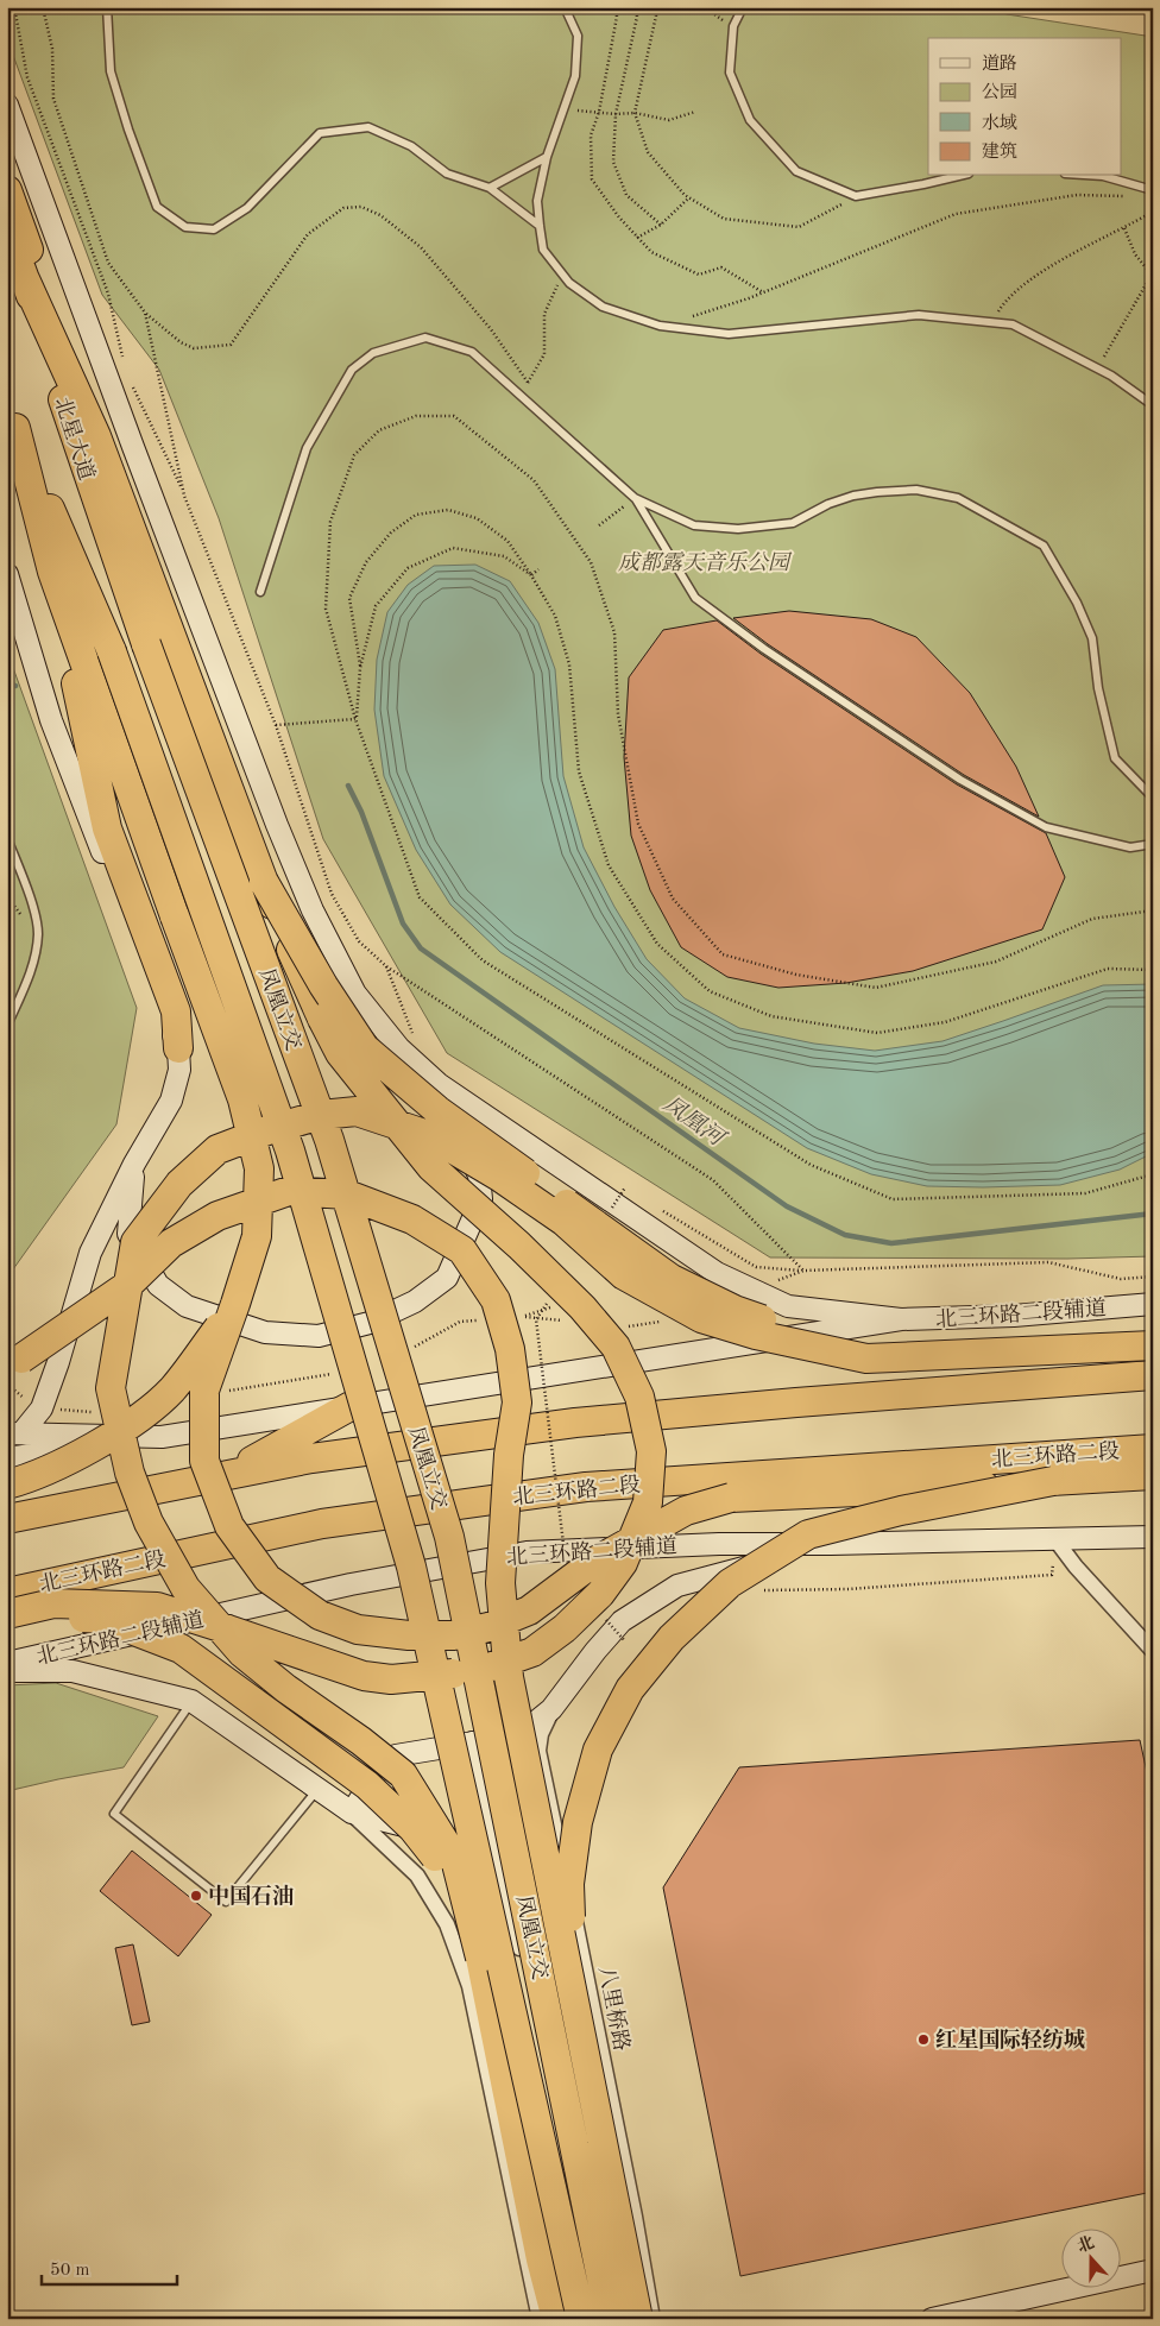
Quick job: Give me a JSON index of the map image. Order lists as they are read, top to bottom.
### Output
{
  "streets": {
    "highway": ["北星大道", "凤凰立交", "北三环路二段"],
    "main road": ["北三环路二段辅道"],
    "street": ["八里桥路"]
  },
  "crossings": [
    ["北星大道", "凤凰立交"]
  ],
  "water": ["凤凰河"],
  "parks": ["成都露天音乐公园"],
  "places": ["中国石油", "红星国际轻纺城"],
  "legend": [
    "道路",
    "公园",
    "水域",
    "建筑"
  ],
  "scale_bar": "50 m",
  "north": "top"
}
